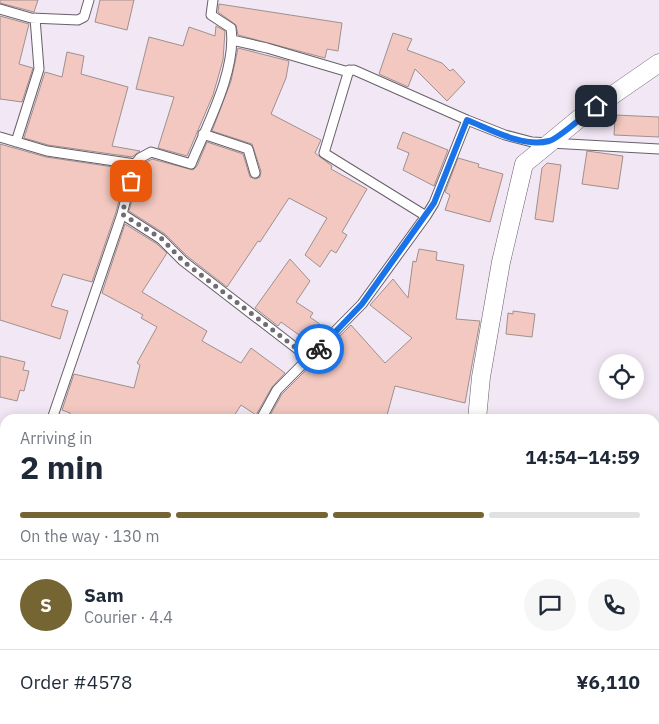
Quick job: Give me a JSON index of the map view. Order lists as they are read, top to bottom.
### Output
{
  "page": {
    "heading": ["2 min", "Arriving in", "14:54–14:59"],
    "panel": [
      "Sam",
      "Courier · 4.4",
      "Order #4578",
      "¥6,110"
    ],
    "bar": "On the way · 130 m",
    "round": "S"
  }
}
